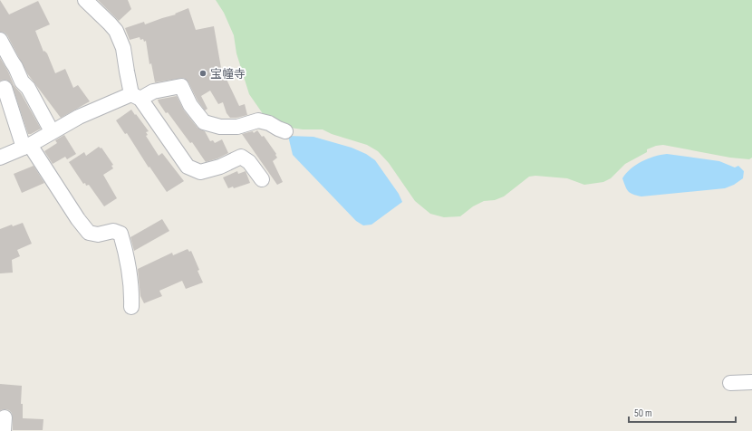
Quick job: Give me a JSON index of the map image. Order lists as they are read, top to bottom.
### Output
{
  "places": ["宝幢寺"],
  "scale_bar": "50 m"
}
